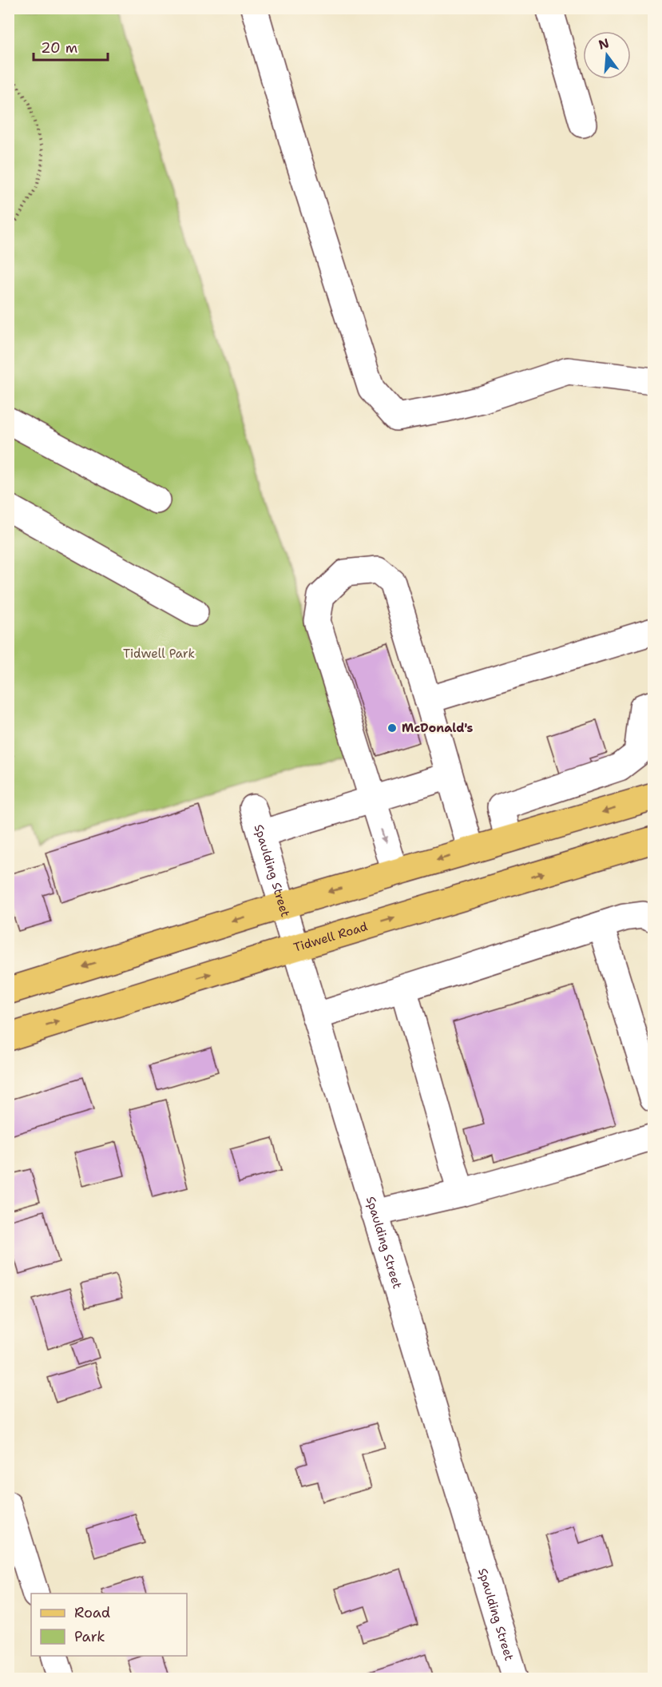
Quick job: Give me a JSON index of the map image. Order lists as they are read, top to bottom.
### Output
{
  "streets": {
    "main road": ["Tidwell Road"],
    "street": ["Spaulding Street"]
  },
  "crossings": [
    ["Spaulding Street", "Tidwell Road"]
  ],
  "parks": ["Tidwell Park"],
  "places": ["McDonald's"],
  "legend": ["Road", "Park"],
  "scale_bar": "20 m",
  "north": "top"
}
